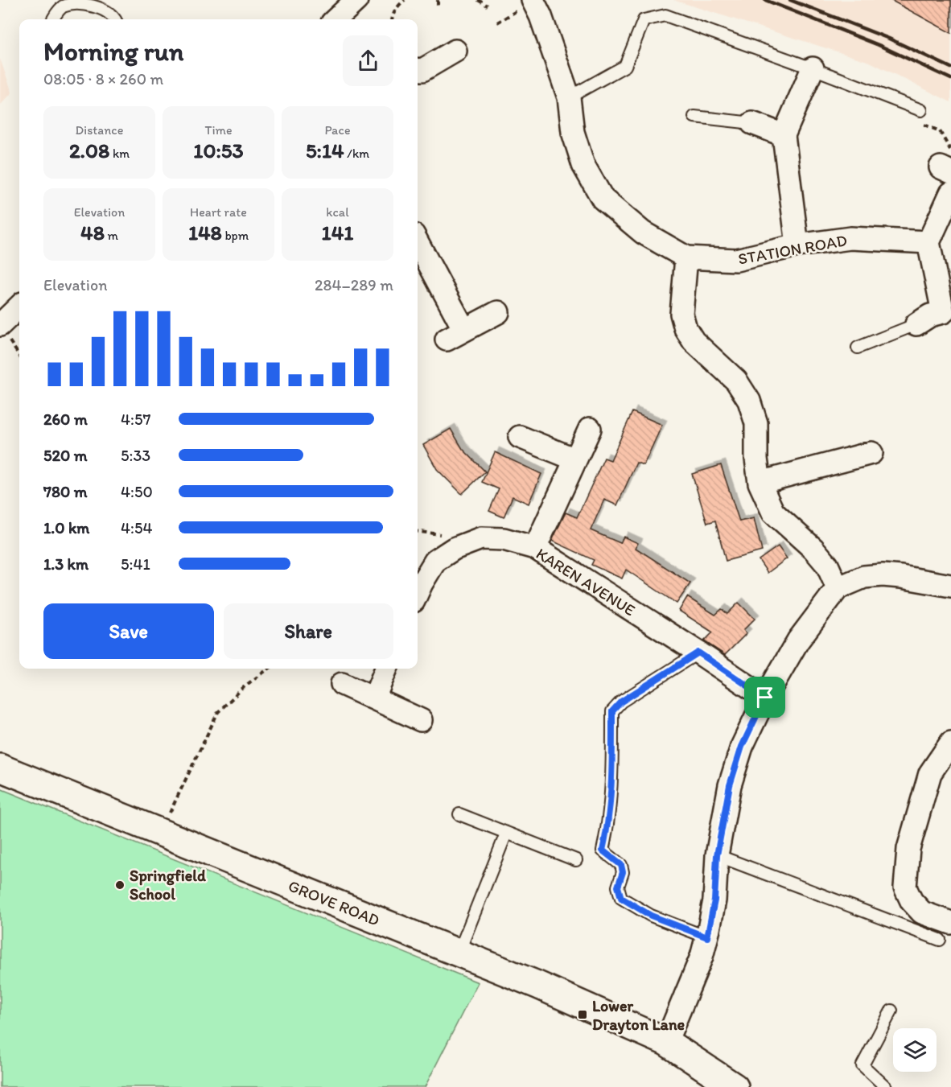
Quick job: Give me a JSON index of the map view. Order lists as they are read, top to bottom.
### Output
{
  "streets": {
    "street": ["STATION ROAD", "KAREN AVENUE", "GROVE ROAD"]
  },
  "places": {
    "other": ["Springfield School"],
    "transit": ["Lower Drayton Lane"]
  },
  "page": {
    "heading": ["Morning run", "08:05 · 8 × 260 m"],
    "stats": [
      ["Distance", "2.08 km"],
      ["Time", "10:53"],
      ["Pace", "5:14 /km"],
      ["Elevation", "48 m"],
      ["Heart rate", "148 bpm"],
      ["kcal", "141"]
    ],
    "chart": ["Elevation", "284–289 m"],
    "list": [
      {
        "name": "260 m",
        "note": "4:57"
      },
      {
        "name": "520 m",
        "note": "5:33"
      },
      {
        "name": "780 m",
        "note": "4:50"
      },
      {
        "name": "1.0 km",
        "note": "4:54"
      },
      {
        "name": "1.3 km",
        "note": "5:41"
      }
    ],
    "buttons": ["Save", "Share"]
  }
}
